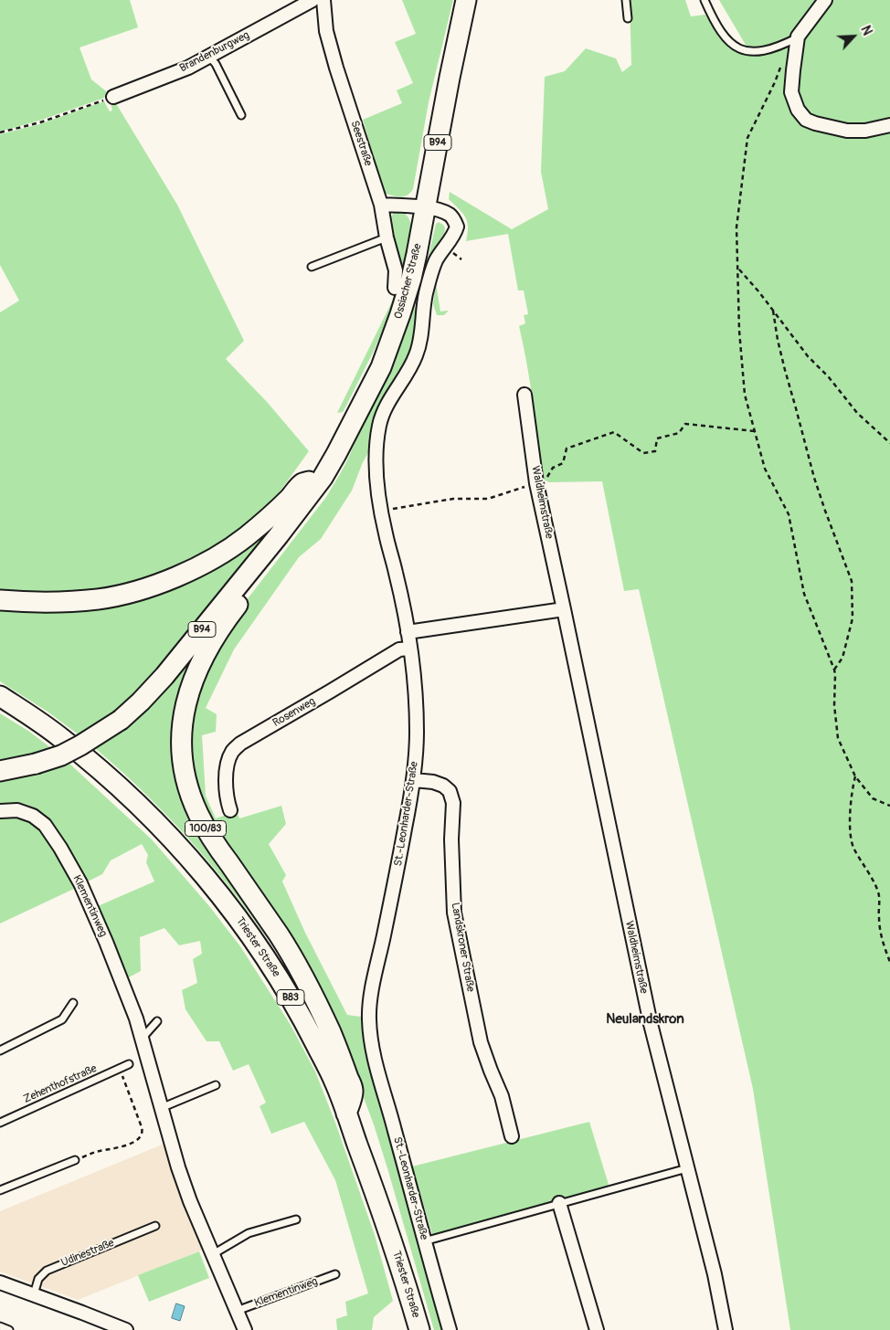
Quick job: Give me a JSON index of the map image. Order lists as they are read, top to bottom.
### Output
{
  "streets": {
    "main road": [
      "B94",
      "Ossiacher Straße",
      "100/83",
      "Triester Straße",
      "B83"
    ],
    "street": [
      "Brandenburgweg",
      "Seestraße",
      "Waldheimstraße",
      "Rosenweg",
      "St.-Leonharder-Straße",
      "Klementinweg",
      "Landskroner Straße"
    ],
    "lane": ["Zehenthofstraße", "Udinestraße"]
  },
  "crossings": [
    ["B94", "Ossiacher Straße"],
    ["B94", "100/83"],
    ["Seestraße", "St.-Leonharder-Straße"],
    ["Ossiacher Straße", "St.-Leonharder-Straße"],
    ["Ossiacher Straße", "100/83"],
    ["Rosenweg", "St.-Leonharder-Straße"],
    ["St.-Leonharder-Straße", "Landskroner Straße"],
    ["100/83", "Triester Straße"]
  ],
  "districts": ["Neulandskron"],
  "north": "top right"
}
